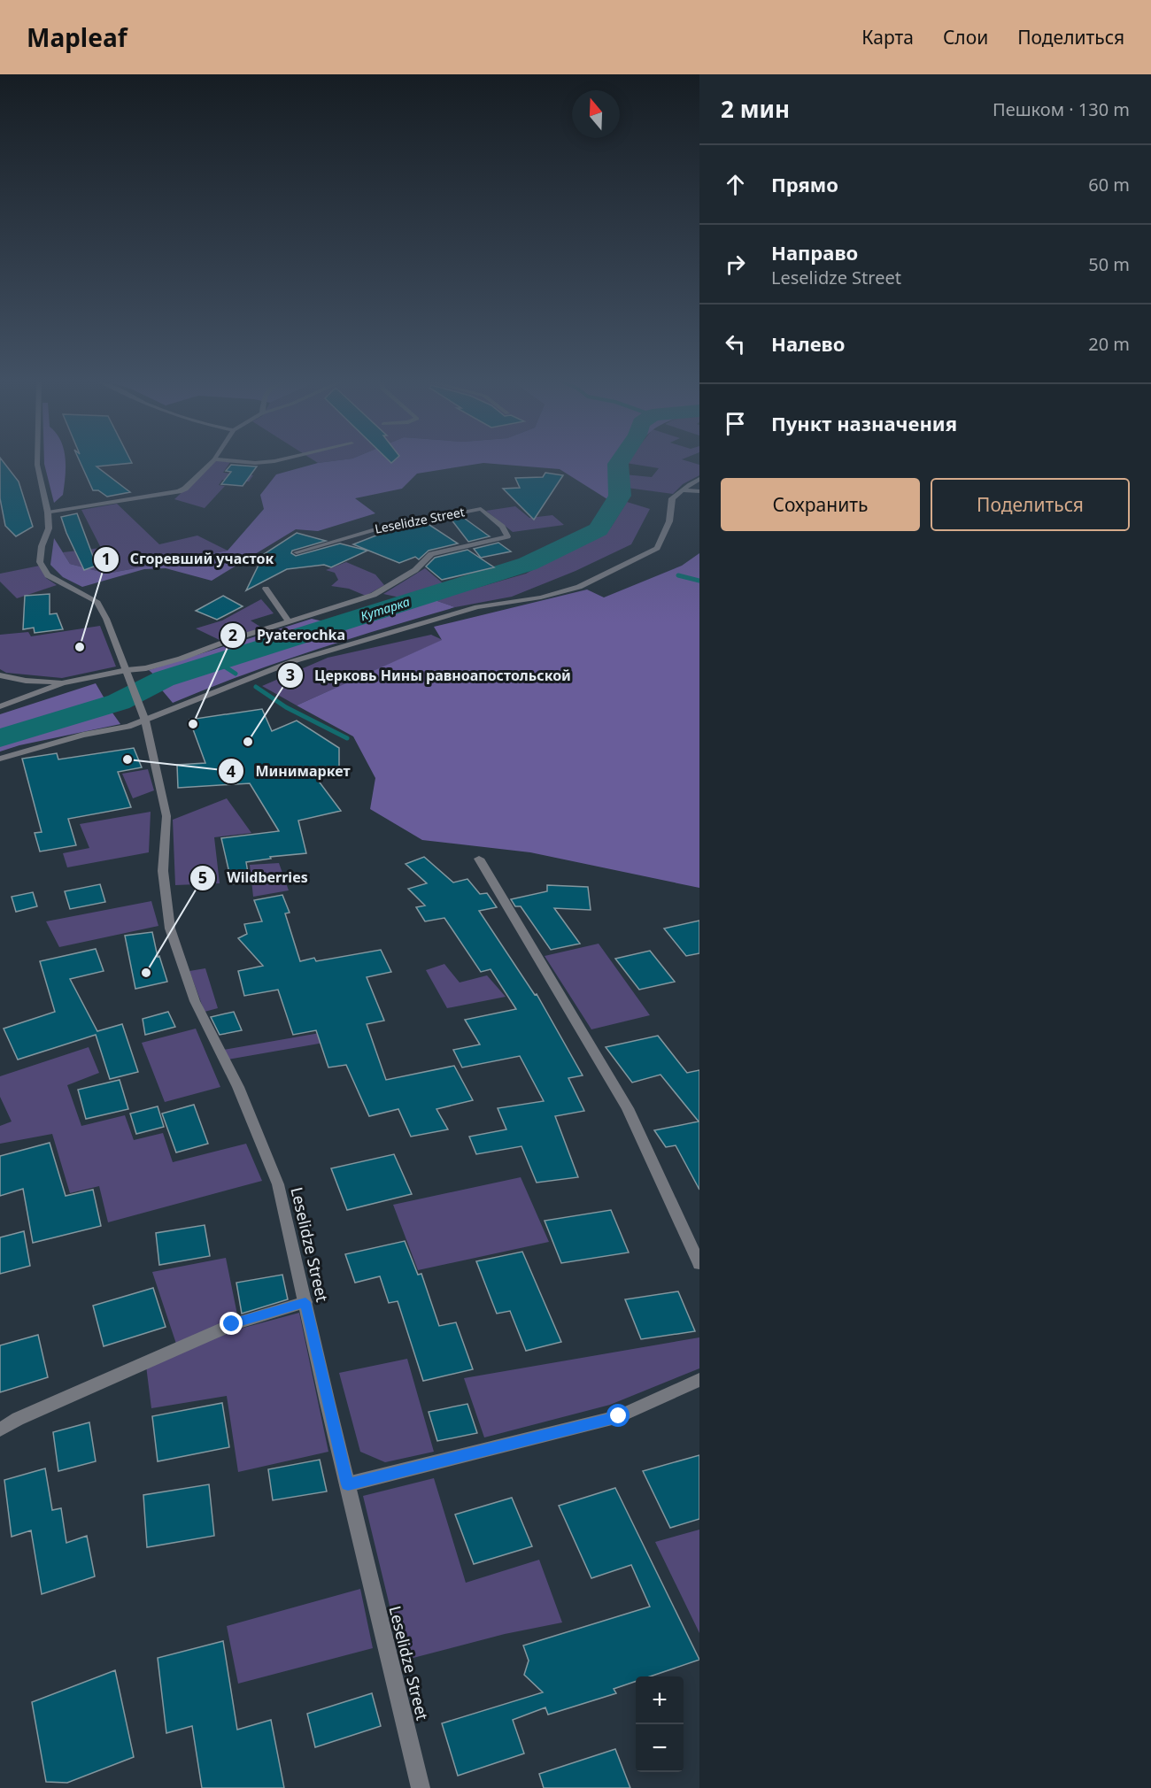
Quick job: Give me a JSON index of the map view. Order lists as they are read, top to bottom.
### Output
{
  "streets": {
    "street": ["Leselidze Street"]
  },
  "water": ["Кутарка"],
  "places": [
    "Сгоревший участок",
    "Pyaterochka",
    "Церковь Нины равноапостольской",
    "Минимаркет",
    "Wildberries"
  ],
  "north": "top",
  "page": {
    "header": "Mapleaf",
    "nav": ["Карта", "Слои", "Поделиться"],
    "heading": ["2 мин", "Пешком · 130 m"],
    "list": [
      ["Прямо", "60 m"],
      ["Направо", "Leselidze Street", "50 m"],
      ["Налево", "20 m"],
      "Пункт назначения"
    ],
    "buttons": ["Сохранить", "Поделиться"],
    "map_buttons": ["+", "−"]
  }
}
